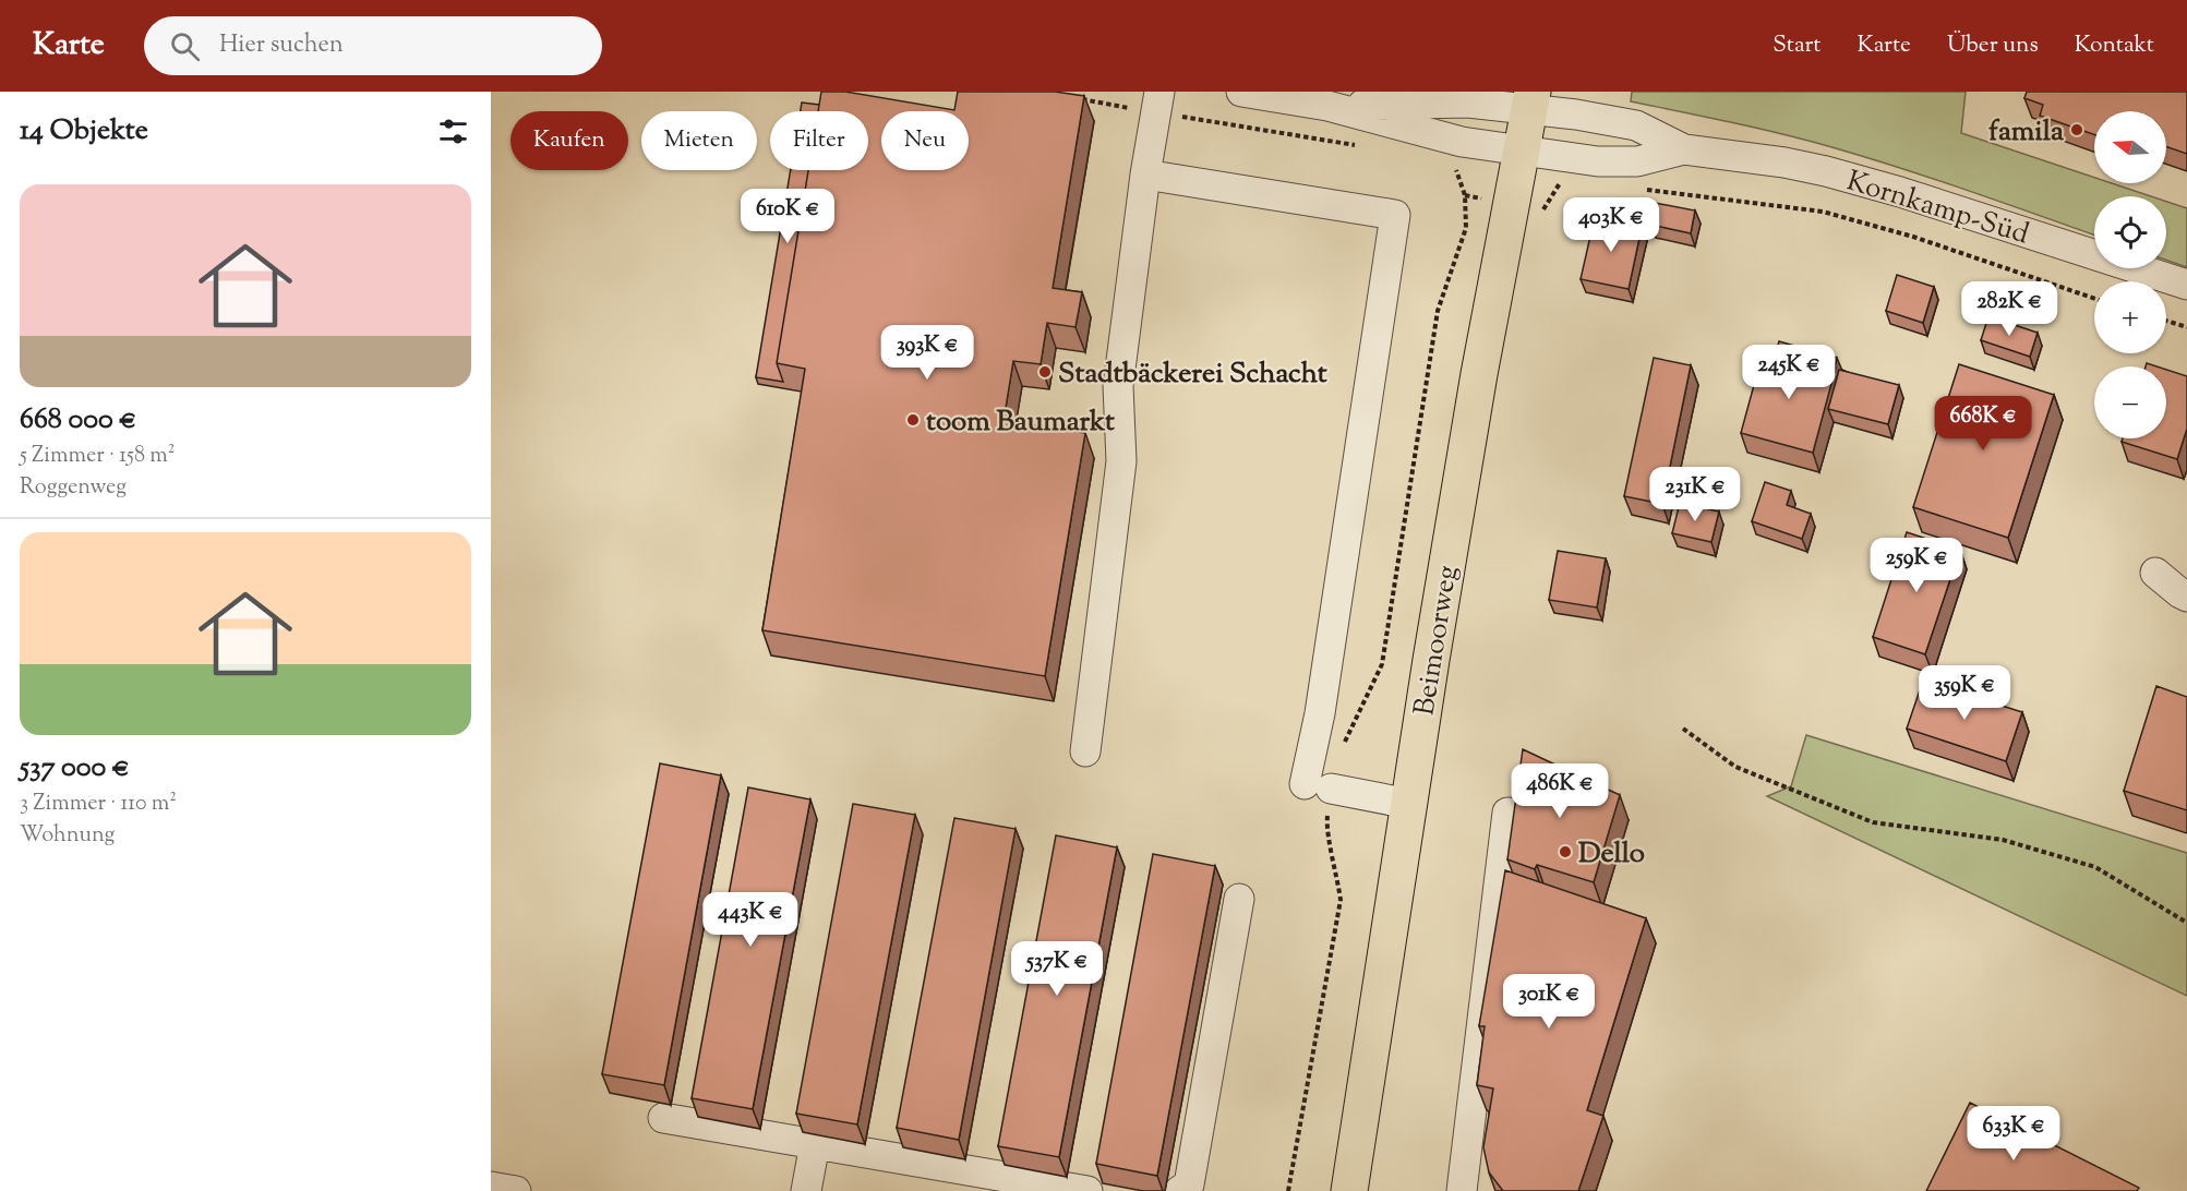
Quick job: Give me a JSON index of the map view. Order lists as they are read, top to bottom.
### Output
{
  "streets": {
    "main road": ["Beimoorweg"],
    "street": ["Kornkamp-Süd"]
  },
  "crossings": [
    ["Kornkamp-Süd", "Beimoorweg"]
  ],
  "places": [
    "famila",
    "Stadtbäckerei Schacht",
    "toom Baumarkt",
    "Dello"
  ],
  "north": "left",
  "page": {
    "header": "Karte",
    "search": "Hier suchen",
    "nav": [
      "Start",
      "Karte",
      "Über uns",
      "Kontakt"
    ],
    "heading": "14 Objekte",
    "map_buttons": ["+", "−"],
    "chip": [
      "Kaufen",
      "Mieten",
      "Filter",
      "Neu"
    ],
    "list": [
      {
        "name": "668 000 €",
        "note": "5 Zimmer · 158 m² · Roggenweg"
      },
      {
        "name": "537 000 €",
        "note": "3 Zimmer · 110 m² · Wohnung"
      }
    ],
    "price": [
      "610K €",
      "403K €",
      "282K €",
      "393K €",
      "245K €",
      "668K €",
      "231K €",
      "259K €",
      "359K €",
      "486K €",
      "443K €",
      "537K €",
      "301K €",
      "633K €"
    ]
  }
}
